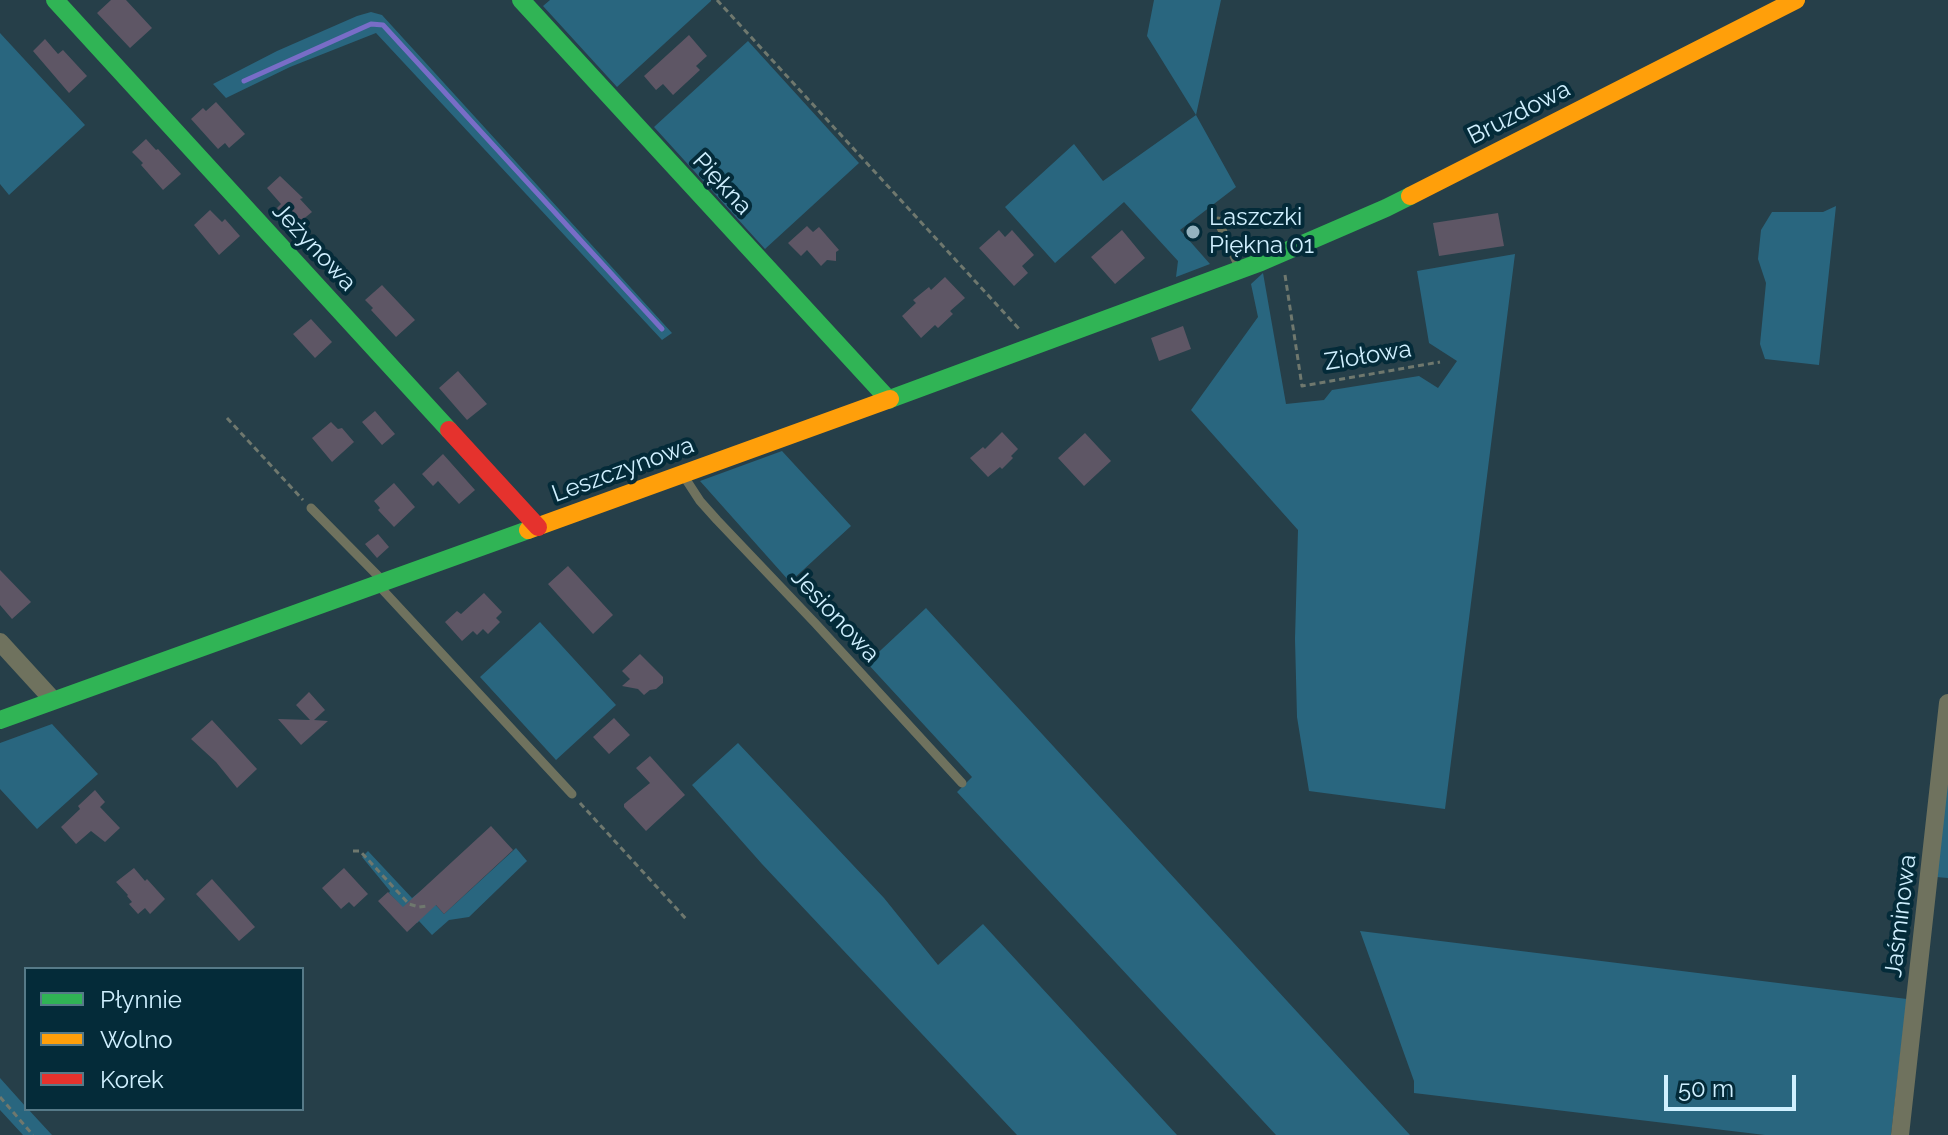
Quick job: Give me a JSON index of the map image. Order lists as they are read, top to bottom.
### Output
{
  "streets": {
    "street": [
      "Bruzdowa",
      "Piękna",
      "Jeżynowa",
      "Leszczynowa",
      "Jaśminowa"
    ],
    "lane": ["Jesionowa"],
    "path": ["Ziołowa"]
  },
  "crossings": [
    ["Bruzdowa", "Ziołowa"],
    ["Bruzdowa", "Leszczynowa"],
    ["Piękna", "Leszczynowa"],
    ["Jeżynowa", "Leszczynowa"],
    ["Leszczynowa", "Jesionowa"]
  ],
  "places": ["Laszczki Piękna 01"],
  "legend": ["Płynnie", "Wolno", "Korek"],
  "scale_bar": "50 m"
}
